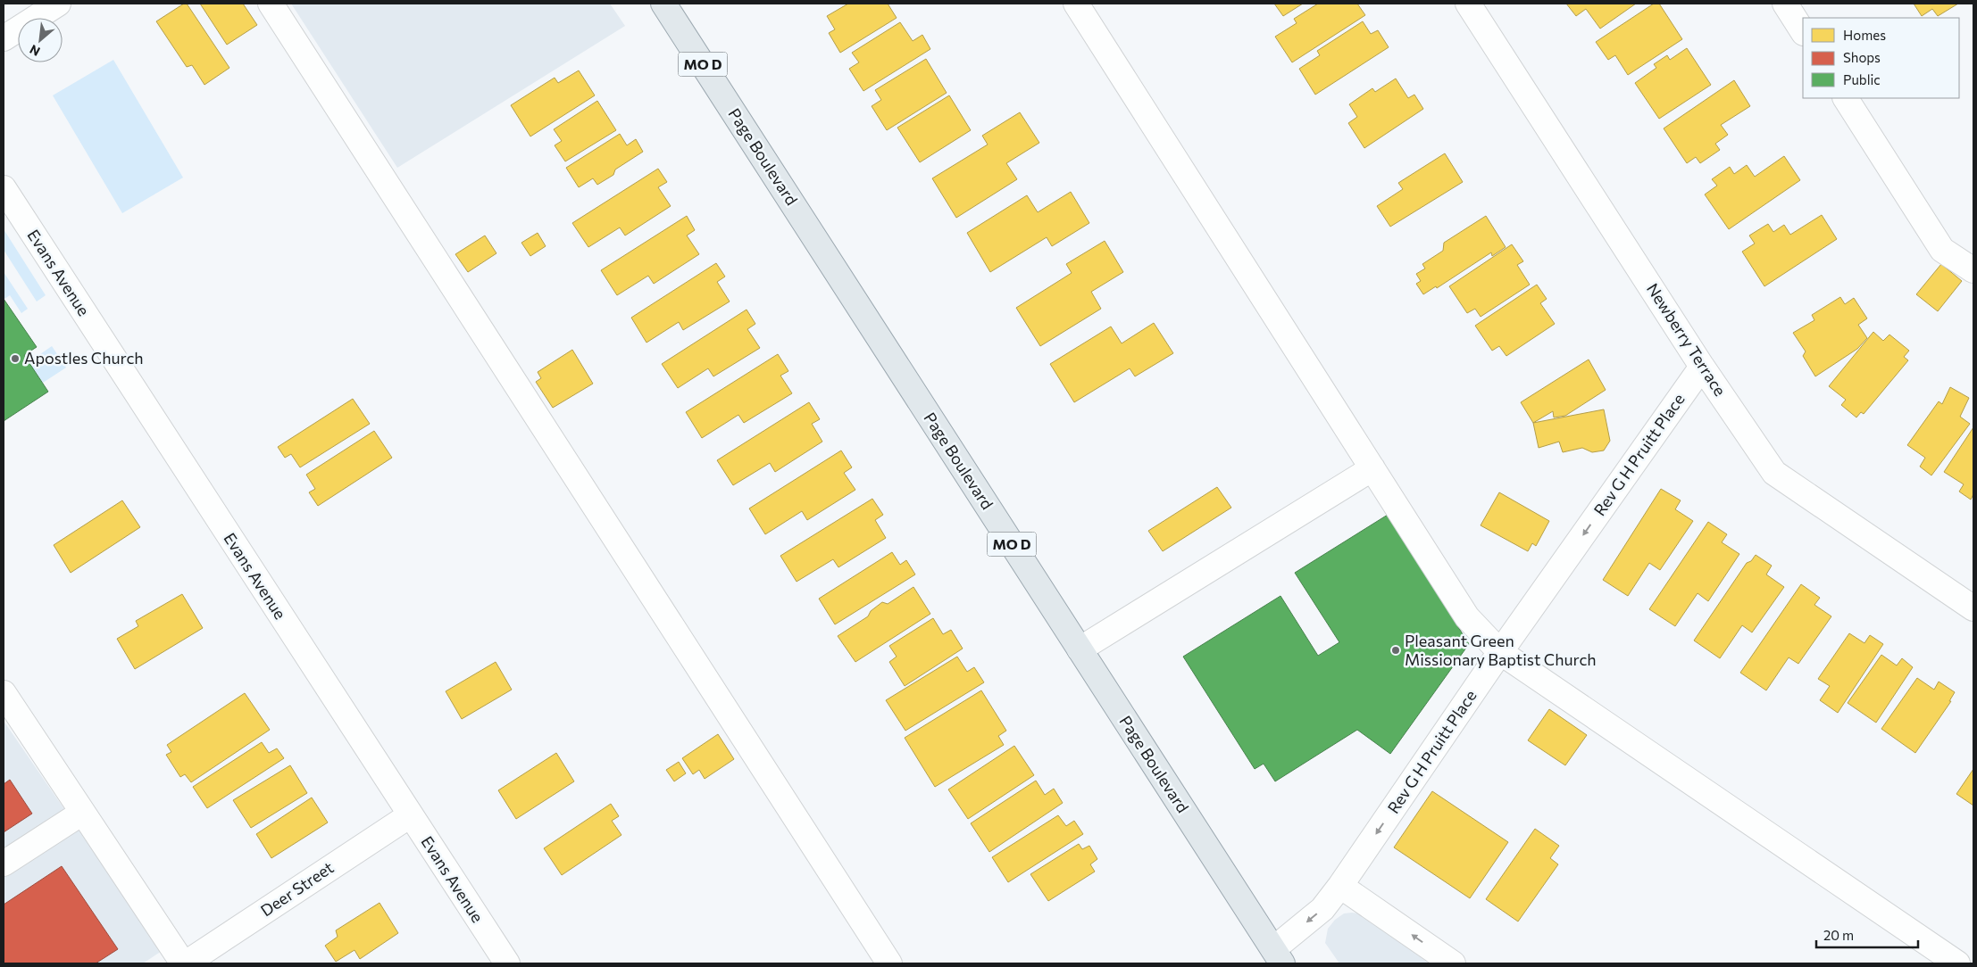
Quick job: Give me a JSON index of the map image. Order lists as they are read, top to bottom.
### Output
{
  "streets": {
    "main road": ["MO D", "Page Boulevard"],
    "street": [
      "Evans Avenue",
      "Newberry Terrace",
      "Rev G H Pruitt Place",
      "Deer Street"
    ]
  },
  "crossings": [
    ["Page Boulevard", "Rev G H Pruitt Place"],
    ["Evans Avenue", "Deer Street"],
    ["Newberry Terrace", "Rev G H Pruitt Place"]
  ],
  "one_way": ["Rev G H Pruitt Place"],
  "places": ["Apostles Church", "Pleasant Green Missionary Baptist Church"],
  "legend": ["Homes", "Shops", "Public"],
  "scale_bar": "20 m",
  "north": "bottom left"
}
